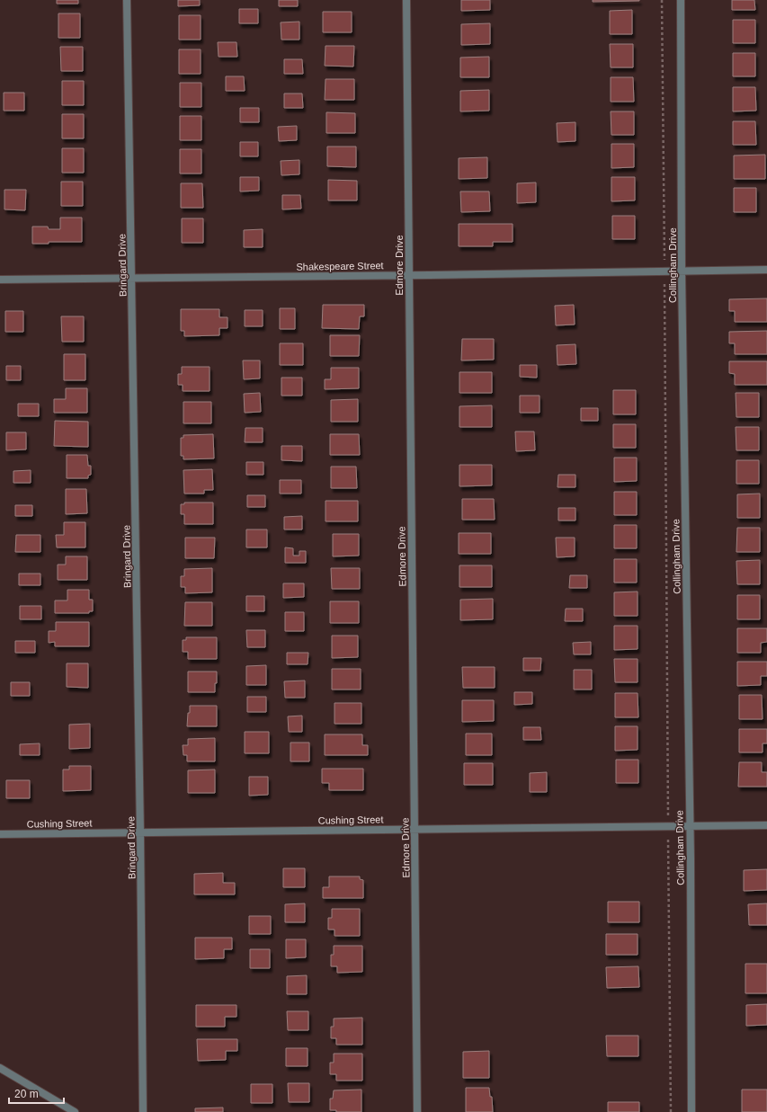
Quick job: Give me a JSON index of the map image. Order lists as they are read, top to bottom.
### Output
{
  "streets": {
    "street": [
      "Bringard Drive",
      "Edmore Drive",
      "Collingham Drive",
      "Shakespeare Street",
      "Cushing Street"
    ]
  },
  "crossings": [
    ["Bringard Drive", "Shakespeare Street"],
    ["Bringard Drive", "Cushing Street"],
    ["Edmore Drive", "Shakespeare Street"],
    ["Edmore Drive", "Cushing Street"],
    ["Collingham Drive", "Shakespeare Street"],
    ["Collingham Drive", "Cushing Street"]
  ],
  "scale_bar": "20 m"
}
